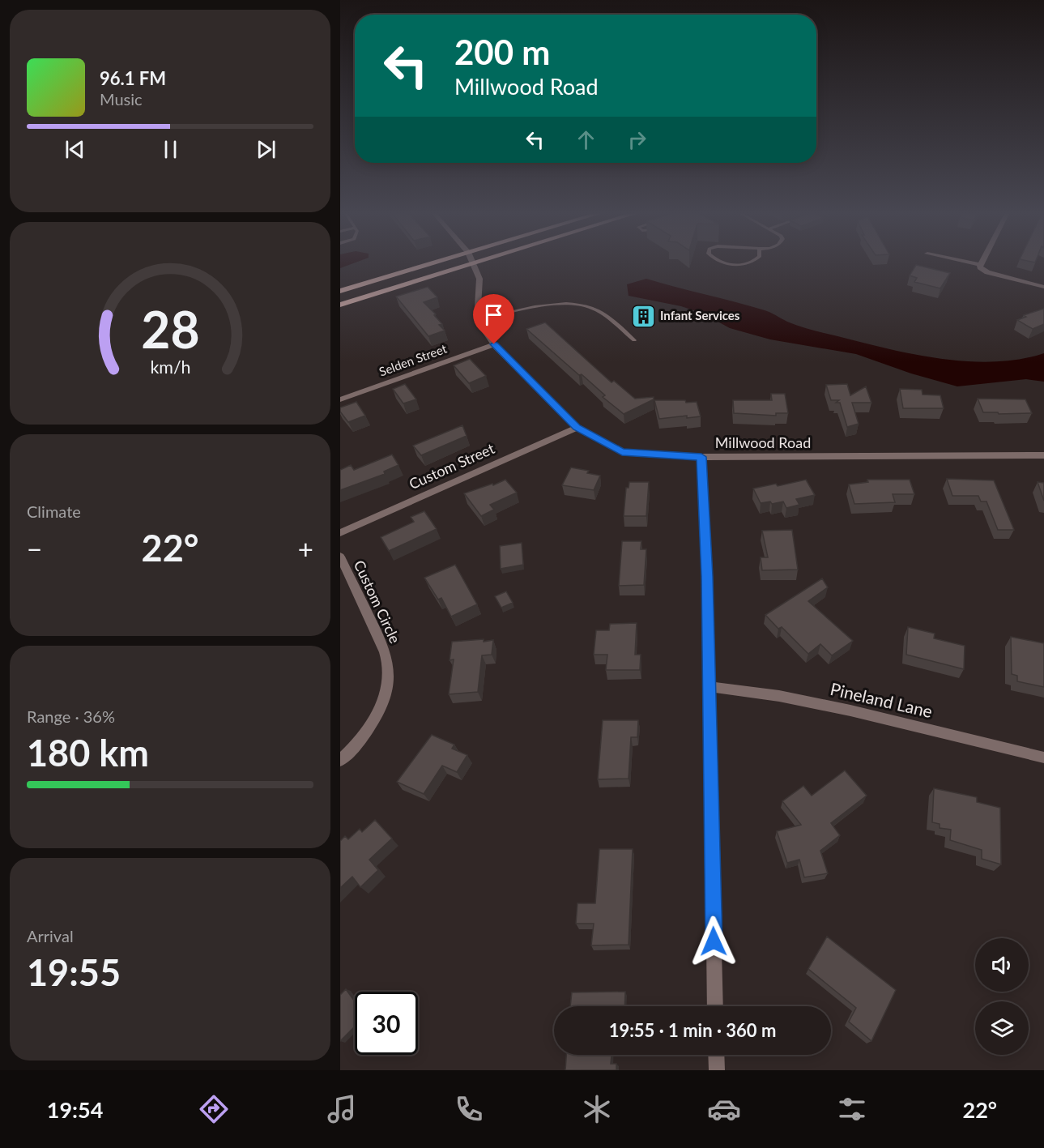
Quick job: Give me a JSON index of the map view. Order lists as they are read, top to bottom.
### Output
{
  "streets": {
    "street": [
      "Selden Street",
      "Millwood Road",
      "Custom Street",
      "Custom Circle",
      "Pineland Lane"
    ]
  },
  "crossings": [
    ["Selden Street", "Millwood Road"],
    ["Millwood Road", "Custom Street"]
  ],
  "places": {
    "building": ["Infant Services"]
  },
  "page": {
    "turn": ["200 m", "Millwood Road"],
    "song": ["96.1 FM", "Music"],
    "tile": [
      "Climate",
      ["Range · 36%", "180 km"],
      ["Arrival", "19:55"]
    ],
    "heat": ["−", "22°", "+"],
    "limit": "30",
    "trip": "19:55 · 1 min · 360 m",
    "tabs": ["19:54", "22°"],
    "gauge": ["28", "km/h"]
  }
}
